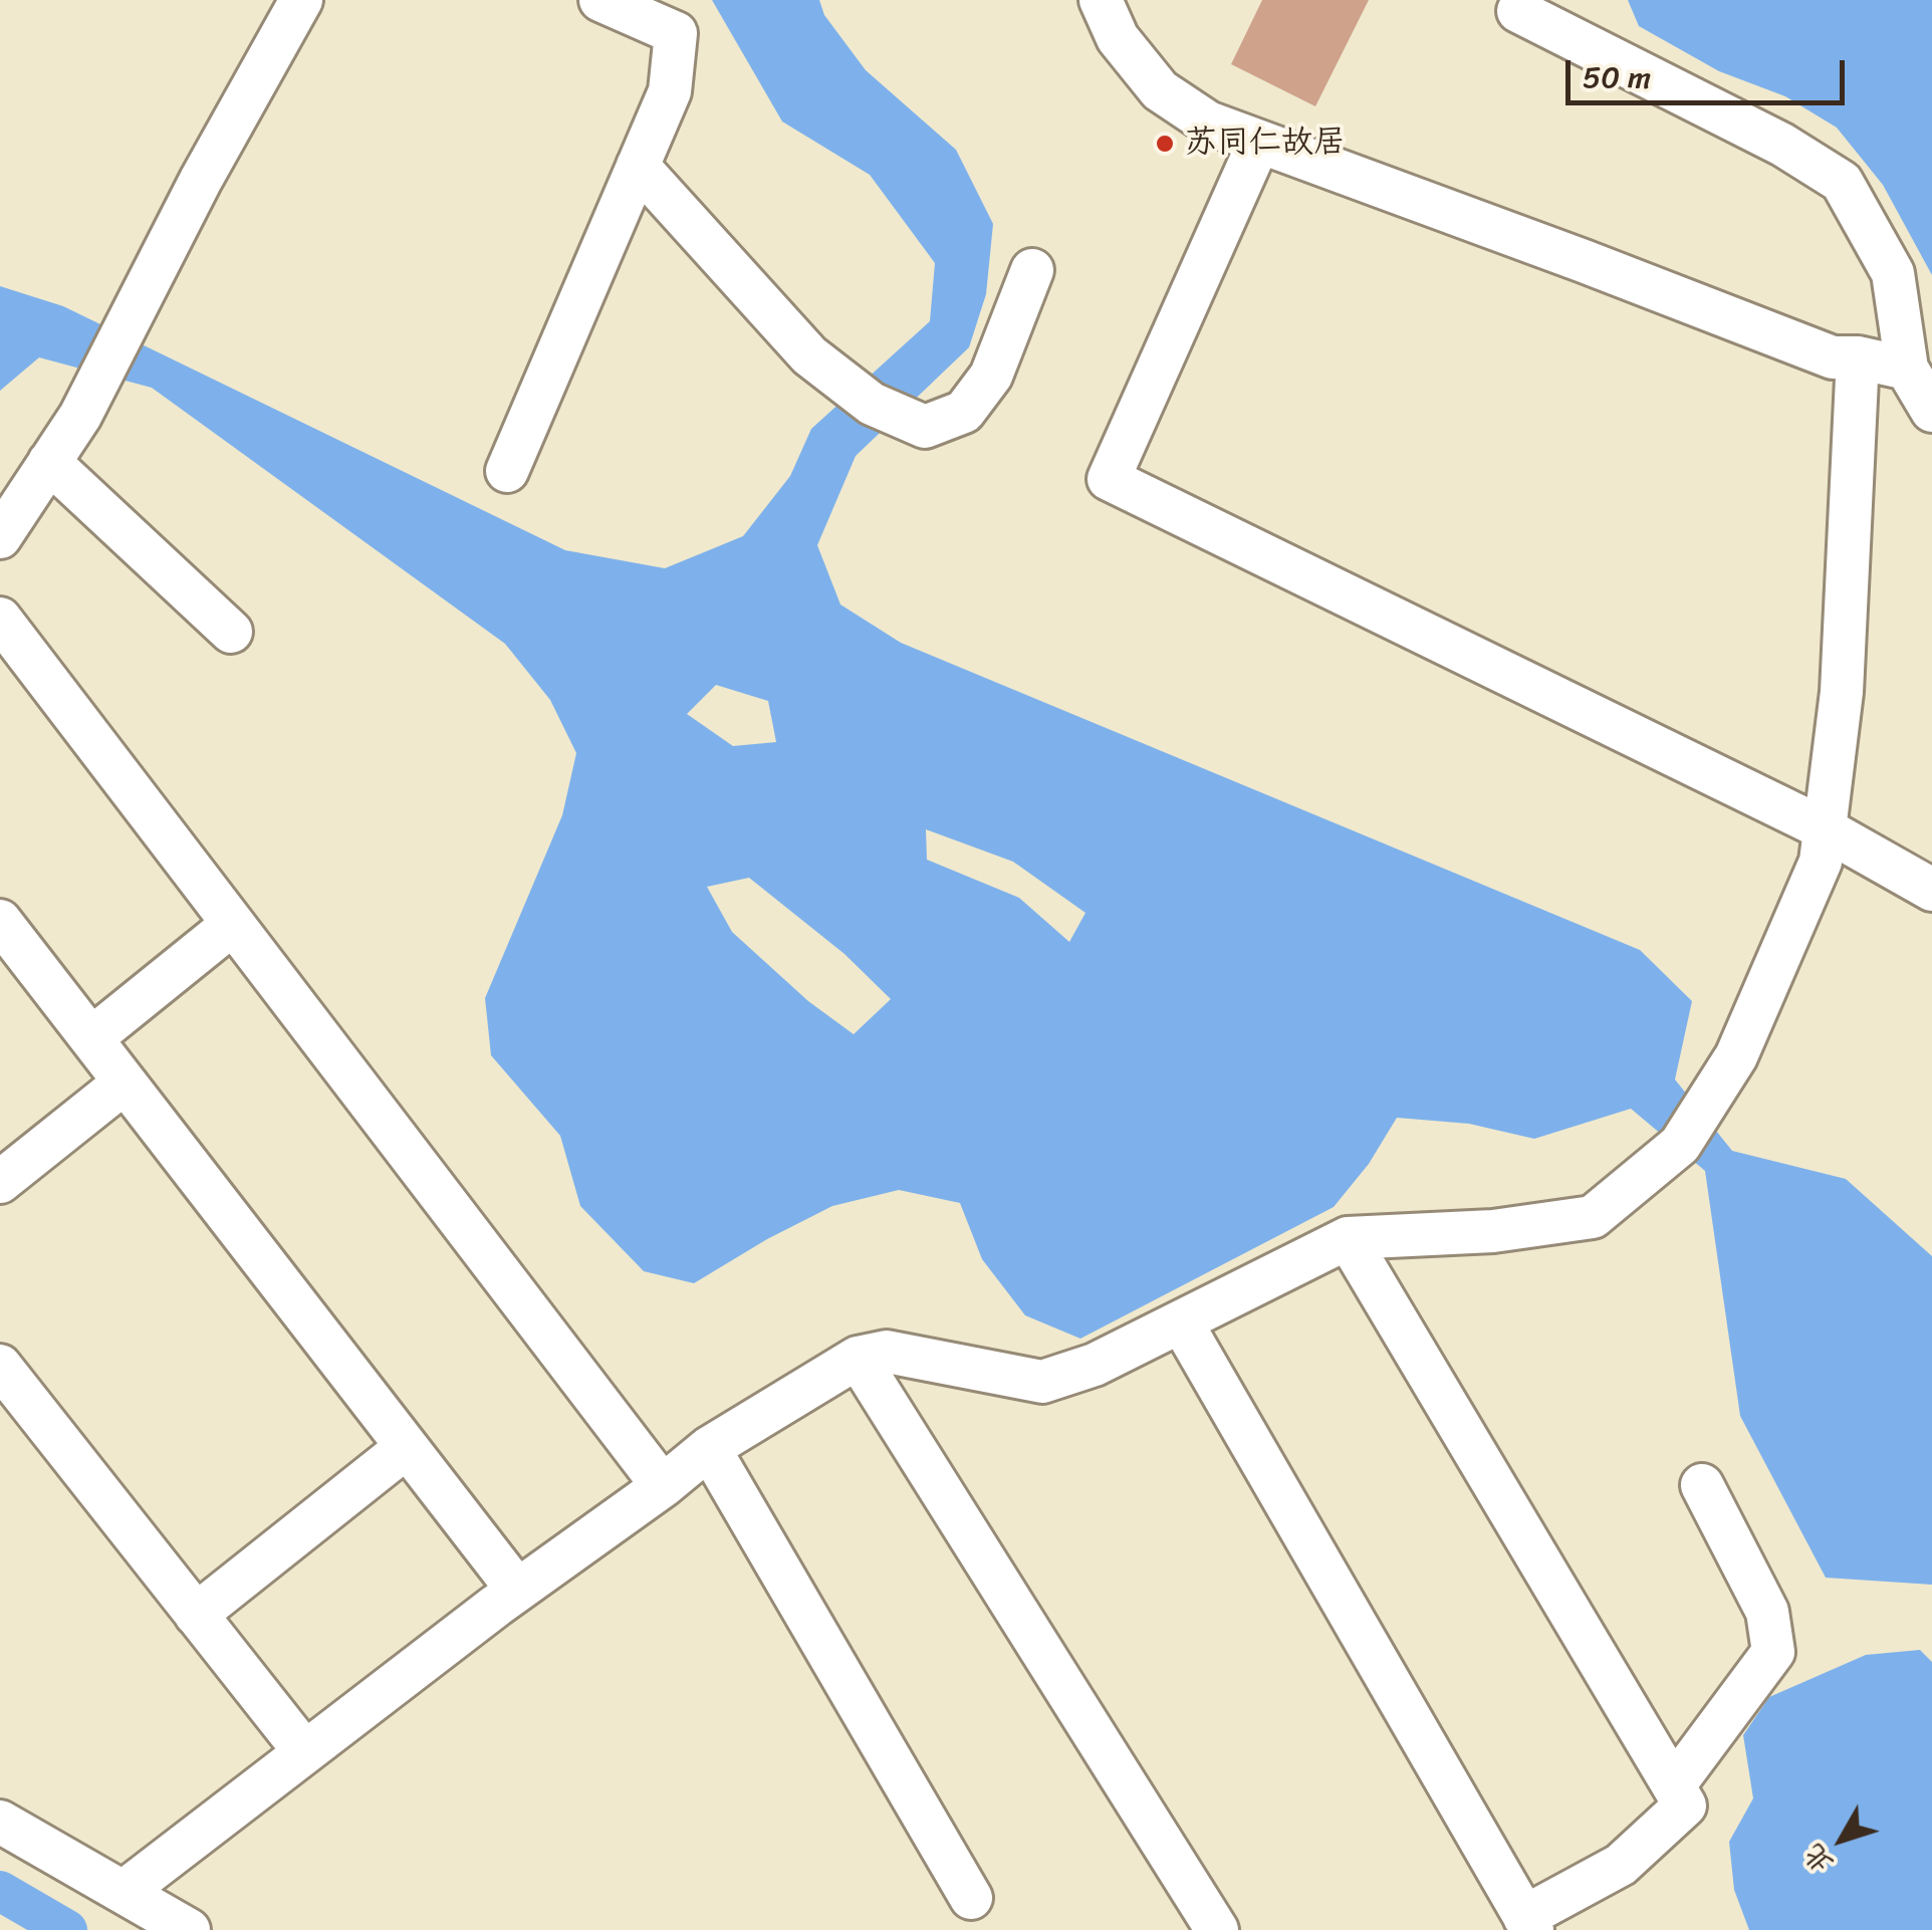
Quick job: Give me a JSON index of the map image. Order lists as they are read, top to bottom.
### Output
{
  "places": ["苏同仁故居"],
  "scale_bar": "50 m",
  "north": "bottom left"
}
